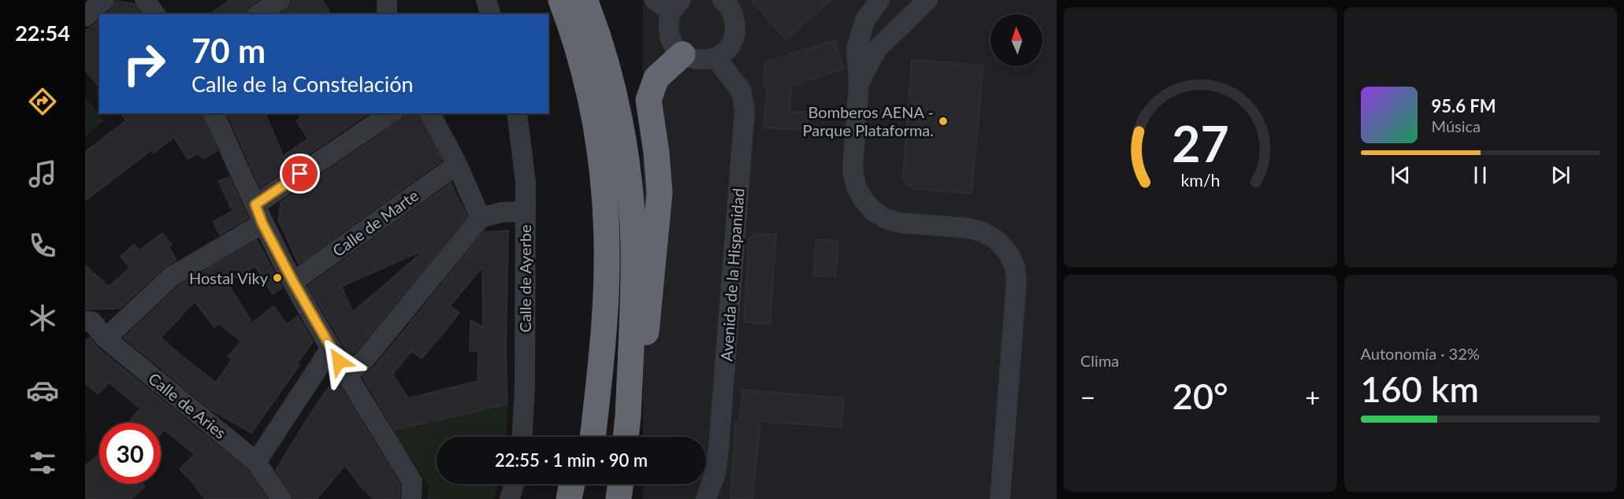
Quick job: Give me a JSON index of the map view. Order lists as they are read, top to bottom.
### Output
{
  "streets": {
    "street": [
      "Calle de Marte",
      "Avenida de la Hispanidad",
      "Calle de Ayerbe",
      "Calle de Aries"
    ]
  },
  "places": ["Bomberos AENA - Parque Plataforma.", "Hostal Viky"],
  "north": "top",
  "page": {
    "tabs": "22:54",
    "turn": ["70 m", "Calle de la Constelación"],
    "song": ["95.6 FM", "Música"],
    "tile": [
      "Clima",
      ["Autonomía · 32%", "160 km"]
    ],
    "heat": ["−", "20°", "+"],
    "limit": "30",
    "trip": "22:55 · 1 min · 90 m",
    "gauge": ["27", "km/h"]
  }
}
